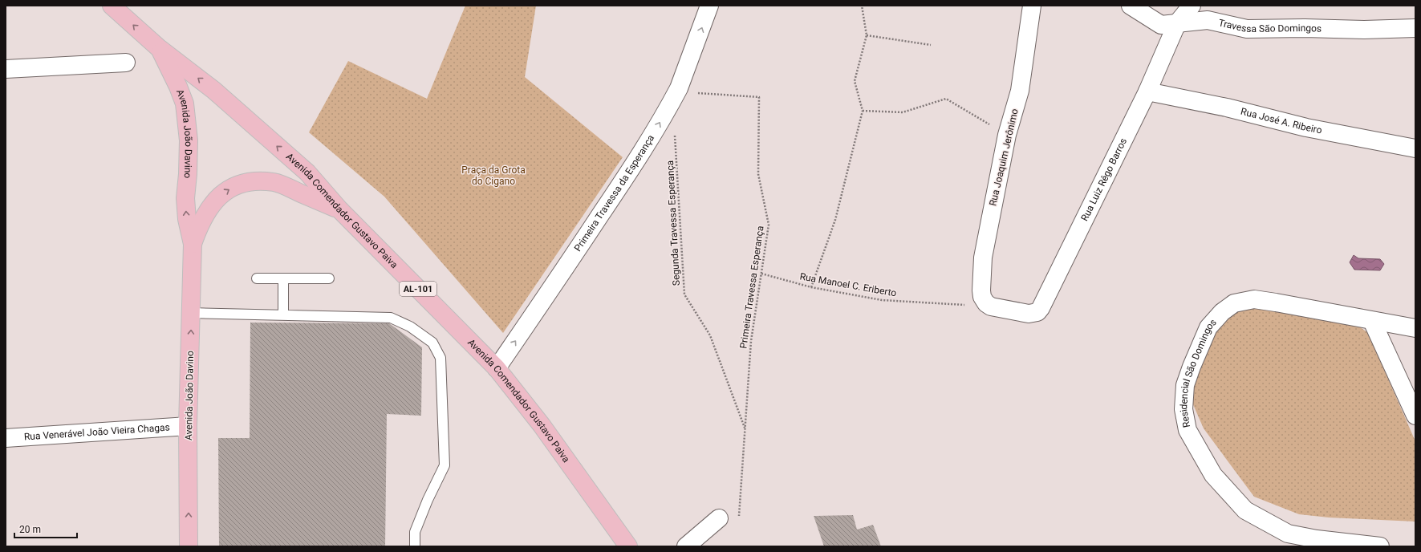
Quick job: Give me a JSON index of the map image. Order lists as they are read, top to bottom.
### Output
{
  "streets": {
    "main road": ["Avenida João Davino", "Avenida Comendador Gustavo Paiva", "AL-101"],
    "street": [
      "Travessa São Domingos",
      "Rua José A. Ribeiro",
      "Rua Joaquim Jerônimo",
      "Rua Luiz Rêgo Barros",
      "Primeira Travessa da Esperança",
      "Residencial São Domingos",
      "Rua Venerável João Vieira Chagas"
    ],
    "path": ["Segunda Travessa Esperança", "Rua Manoel C. Eriberto", "Primeira Travessa Esperança"]
  },
  "crossings": [
    ["Travessa São Domingos", "Rua Luiz Rêgo Barros"],
    ["Rua José A. Ribeiro", "Rua Luiz Rêgo Barros"],
    ["Avenida João Davino", "Avenida Comendador Gustavo Paiva"],
    ["Avenida João Davino", "Rua Venerável João Vieira Chagas"],
    ["Rua Joaquim Jerônimo", "Rua Luiz Rêgo Barros"],
    ["Rua Joaquim Jerônimo", "Rua Manoel C. Eriberto"],
    ["Rua Luiz Rêgo Barros", "Rua Manoel C. Eriberto"],
    ["Primeira Travessa da Esperança", "Avenida Comendador Gustavo Paiva"],
    ["Primeira Travessa da Esperança", "Primeira Travessa Esperança"],
    ["Segunda Travessa Esperança", "Primeira Travessa Esperança"],
    ["Rua Manoel C. Eriberto", "Primeira Travessa Esperança"]
  ],
  "one_way": ["Primeira Travessa da Esperança", "Avenida Comendador Gustavo Paiva"],
  "parks": ["Praça da Grota do Cigano"],
  "scale_bar": "20 m"
}
